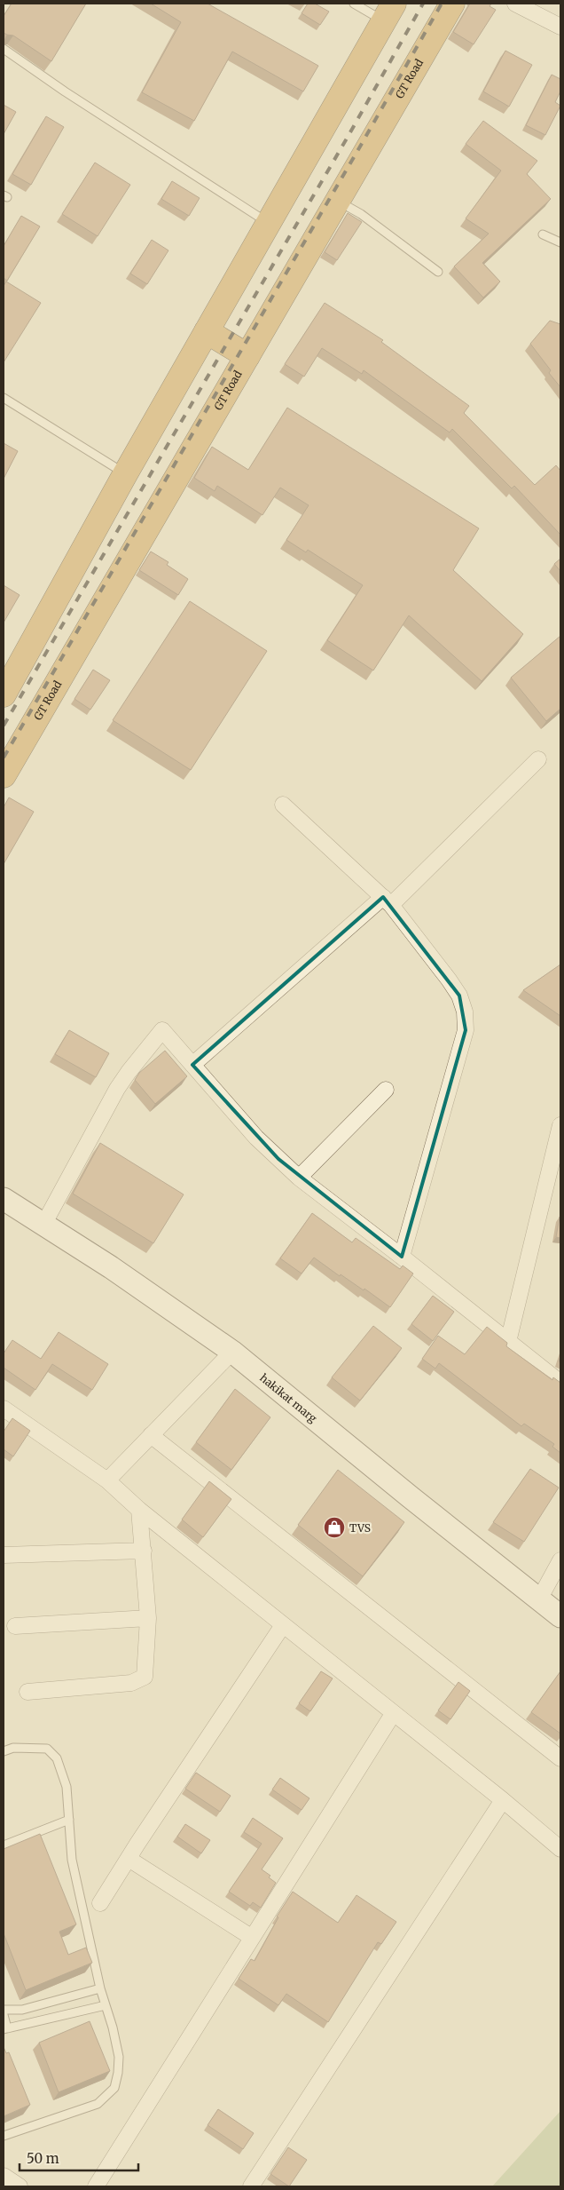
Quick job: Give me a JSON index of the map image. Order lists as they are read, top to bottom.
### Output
{
  "streets": {
    "highway": ["GT Road"],
    "street": ["hakikat marg"]
  },
  "places": {
    "shop": ["TVS"]
  },
  "scale_bar": "50 m"
}
